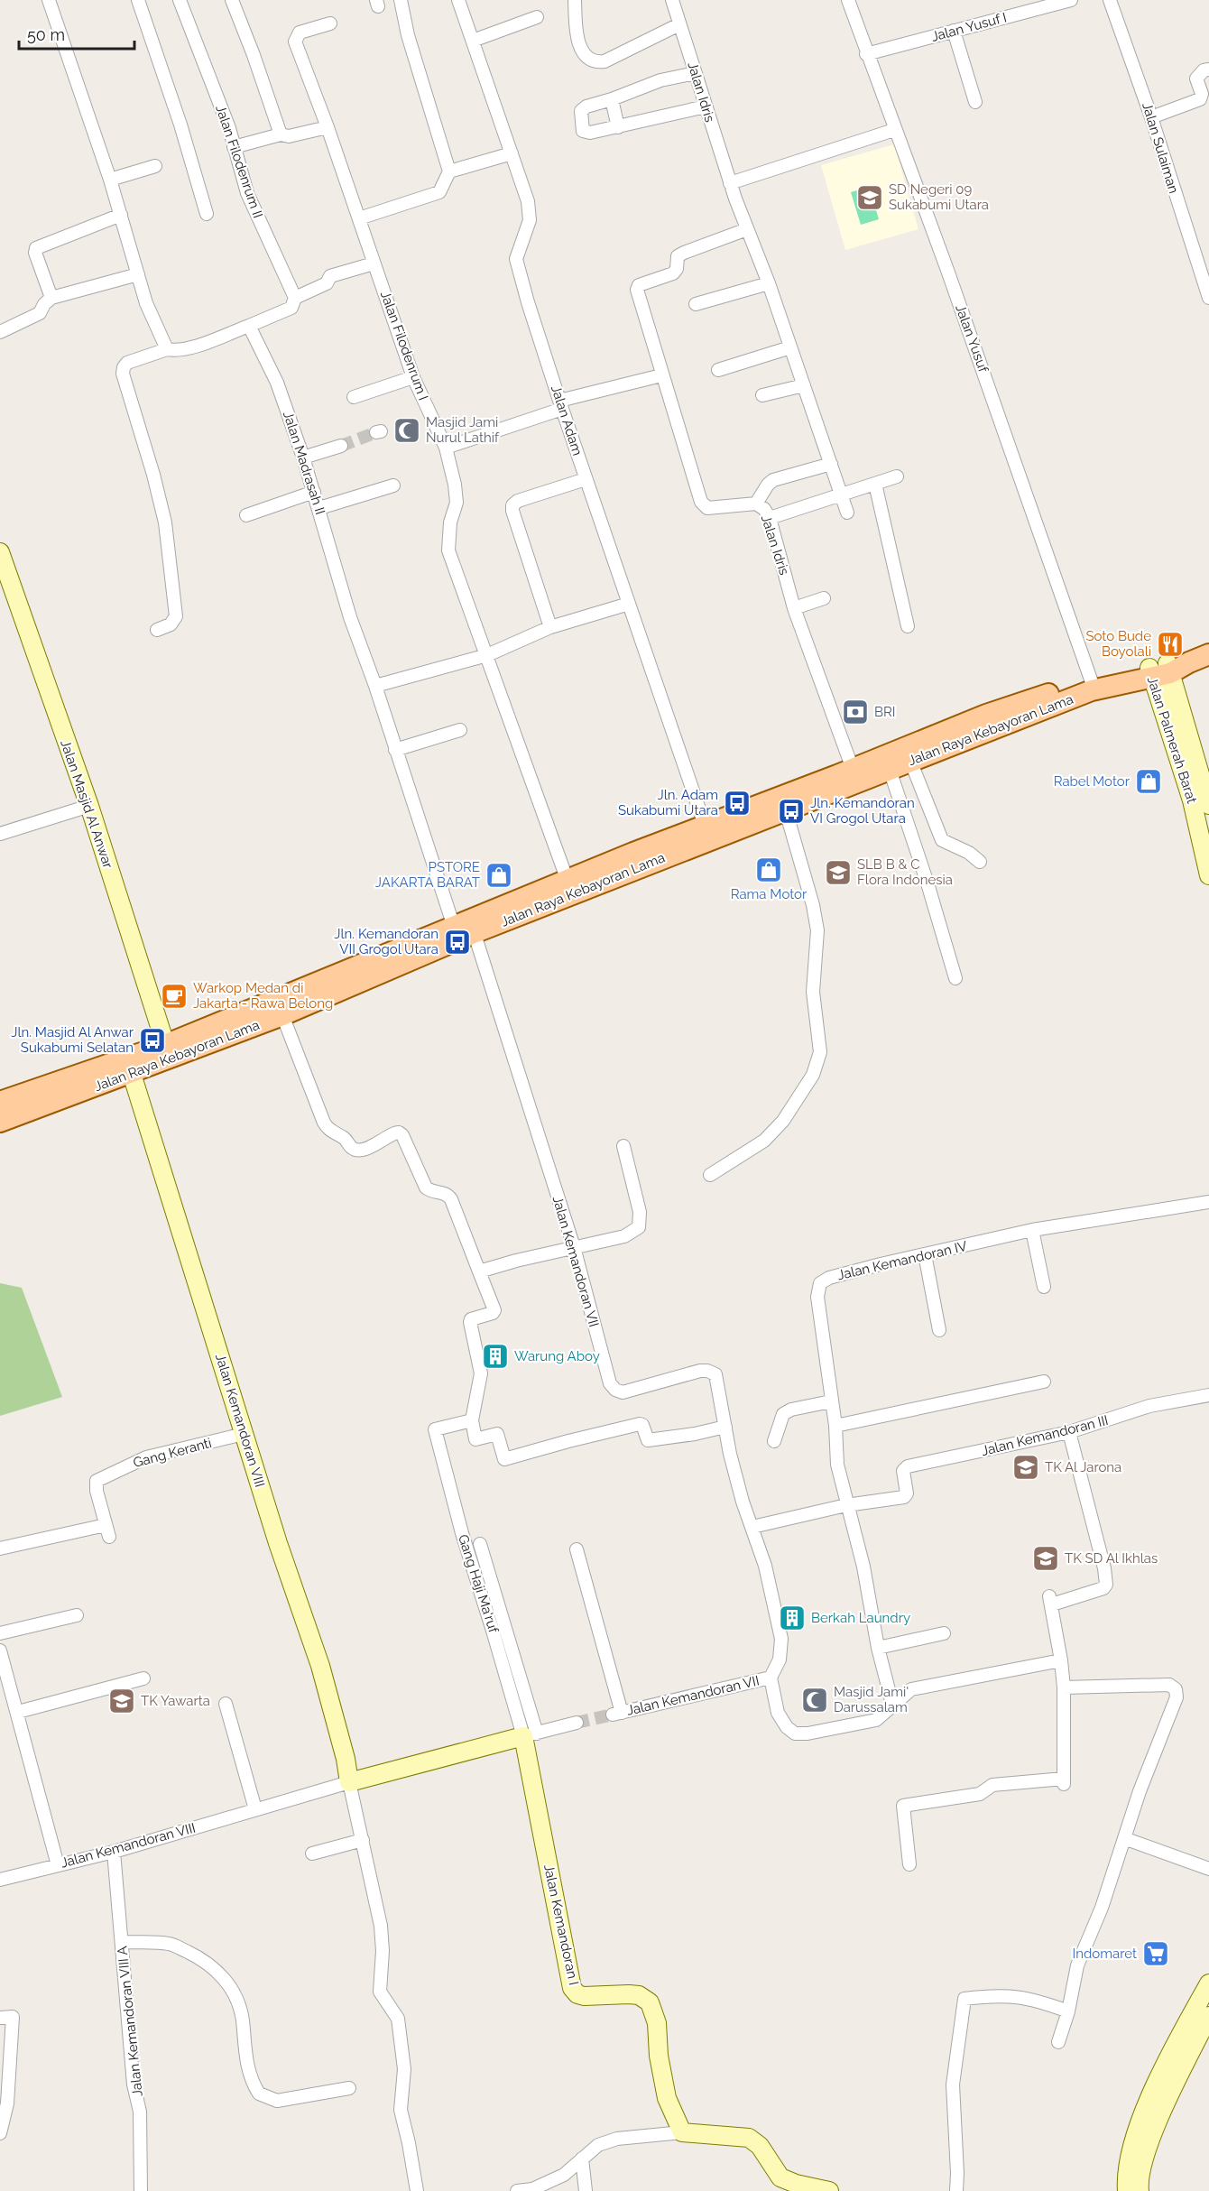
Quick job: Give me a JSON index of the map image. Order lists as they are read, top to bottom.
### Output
{
  "streets": {
    "main road": ["Jalan Raya Kebayoran Lama"],
    "street": [
      "Jalan Yusuf I",
      "Jalan Idris",
      "Jalan Sulaiman",
      "Jalan Filodenrum II",
      "Jalan Yusuf",
      "Jalan Filodenrum I",
      "Jalan Adam",
      "Jalan Madrasah II",
      "Jalan Palmerah Barat",
      "Jalan Masjid Al Anwar",
      "Jalan Kemandoran IV",
      "Jalan Kemandoran VII",
      "Jalan Kemandoran VIII",
      "Jalan Kemandoran III",
      "Gang Keranti",
      "Gang Haji Ma'ruf",
      "Jalan Kemandoran I",
      "Jalan Kemandoran VIII A"
    ]
  },
  "crossings": [
    ["Jalan Yusuf I", "Jalan Yusuf"],
    ["Jalan Idris", "Jalan Raya Kebayoran Lama"],
    ["Jalan Yusuf", "Jalan Raya Kebayoran Lama"],
    ["Jalan Filodenrum I", "Jalan Raya Kebayoran Lama"],
    ["Jalan Adam", "Jalan Raya Kebayoran Lama"],
    ["Jalan Madrasah II", "Jalan Raya Kebayoran Lama"],
    ["Jalan Madrasah II", "Jalan Kemandoran VII"],
    ["Jalan Raya Kebayoran Lama", "Jalan Palmerah Barat"],
    ["Jalan Raya Kebayoran Lama", "Jalan Masjid Al Anwar"],
    ["Jalan Raya Kebayoran Lama", "Jalan Kemandoran VII"],
    ["Jalan Raya Kebayoran Lama", "Jalan Kemandoran VIII"],
    ["Jalan Kemandoran IV", "Jalan Kemandoran III"],
    ["Jalan Kemandoran VIII", "Gang Keranti"],
    ["Jalan Kemandoran VIII", "Gang Haji Ma'ruf"],
    ["Jalan Kemandoran VIII", "Jalan Kemandoran I"],
    ["Jalan Kemandoran VIII", "Jalan Kemandoran VIII A"],
    ["Gang Haji Ma'ruf", "Jalan Kemandoran I"]
  ],
  "places": {
    "school or university": [
      "SD Negeri 09 Sukabumi Utara",
      "SLB B & C Flora Indonesia",
      "TK Al Jarona",
      "TK SD Al Ikhlas",
      "TK Yawarta"
    ],
    "mosque": ["Masjid Jami Nurul Lathif", "Masjid Jami' Darussalam"],
    "restaurant": ["Soto Bude Boyolali"],
    "bank": ["BRI"],
    "shop": ["Rabel Motor", "Rama Motor", "PSTORE JAKARTA BARAT"],
    "bus stop": [
      "Jln. Adam Sukabumi Utara",
      "Jln. Kemandoran VI Grogol Utara",
      "Jln. Kemandoran VII Grogol Utara",
      "Jln. Masjid Al Anwar Sukabumi Selatan"
    ],
    "cafe": ["Warkop Medan di Jakarta - Rawa Belong"],
    "building": ["Warung Aboy", "Berkah Laundry"],
    "supermarket": ["Indomaret"]
  },
  "scale_bar": "50 m"
}
